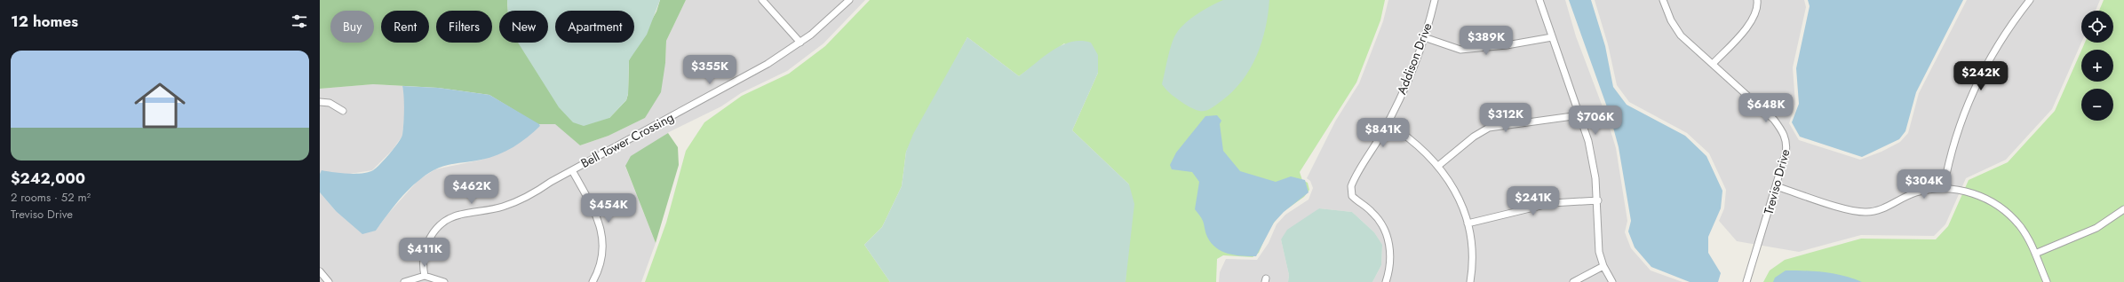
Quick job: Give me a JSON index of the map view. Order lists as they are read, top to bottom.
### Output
{
  "streets": {
    "street": ["Addison Drive", "Bell Tower Crossing", "Treviso Drive"]
  },
  "page": {
    "heading": "12 homes",
    "map_buttons": ["+", "−"],
    "chip": [
      "Buy",
      "Rent",
      "Filters",
      "New",
      "Apartment"
    ],
    "price": [
      "$389K",
      "$355K",
      "$242K",
      "$648K",
      "$312K",
      "$706K",
      "$841K",
      "$304K",
      "$462K",
      "$241K",
      "$454K",
      "$411K"
    ],
    "list": [
      {
        "name": "$242,000",
        "note": "2 rooms · 52 m² · Treviso Drive"
      }
    ]
  }
}
